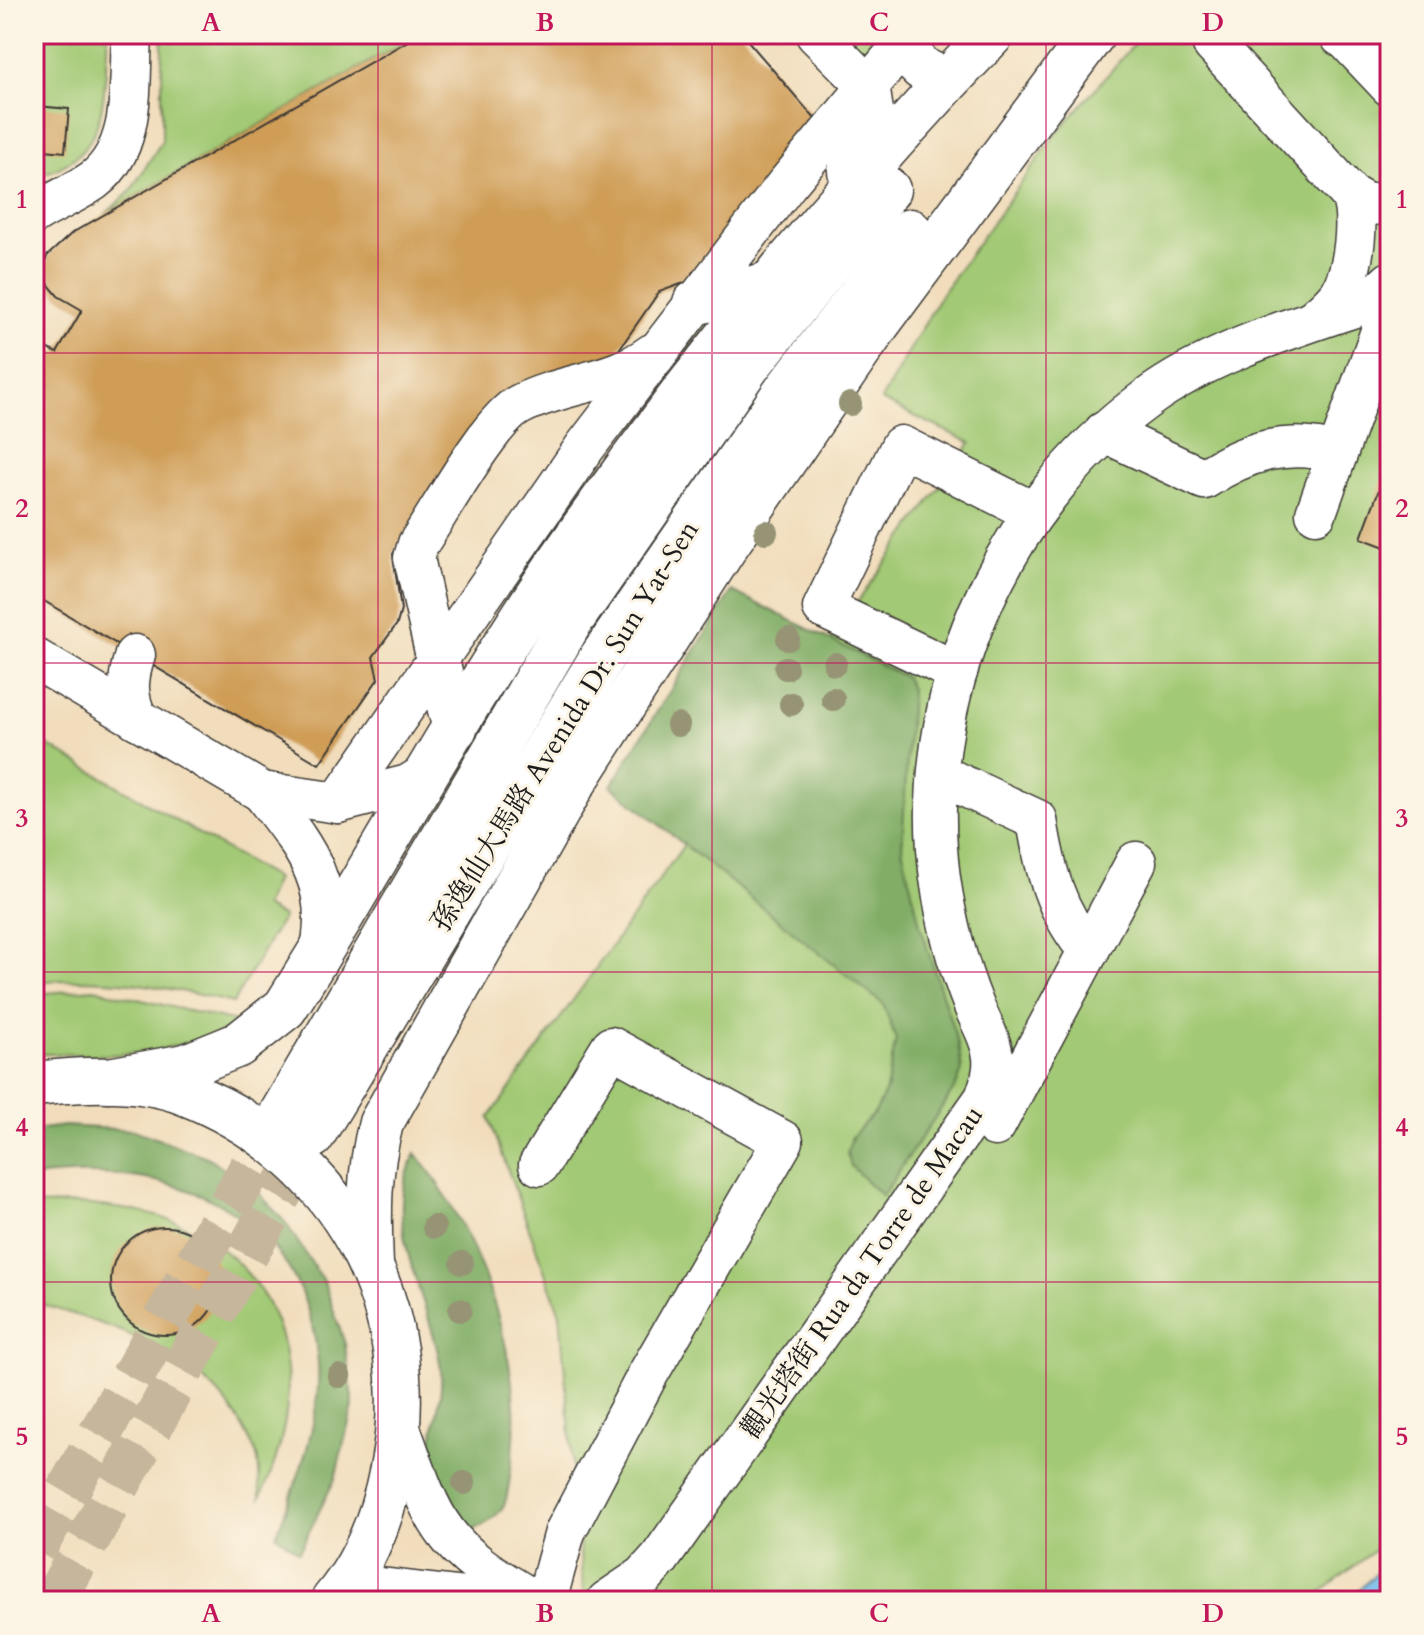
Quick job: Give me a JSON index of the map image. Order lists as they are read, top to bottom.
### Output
{
  "streets": {
    "main road": ["孫逸仙大馬路 Avenida Dr. Sun Yat-Sen"],
    "street": ["觀光塔街 Rua da Torre de Macau"]
  },
  "grid": {
    "columns": [
      "A",
      "B",
      "C",
      "D"
    ],
    "rows": [
      "1",
      "2",
      "3",
      "4",
      "5"
    ]
  }
}
